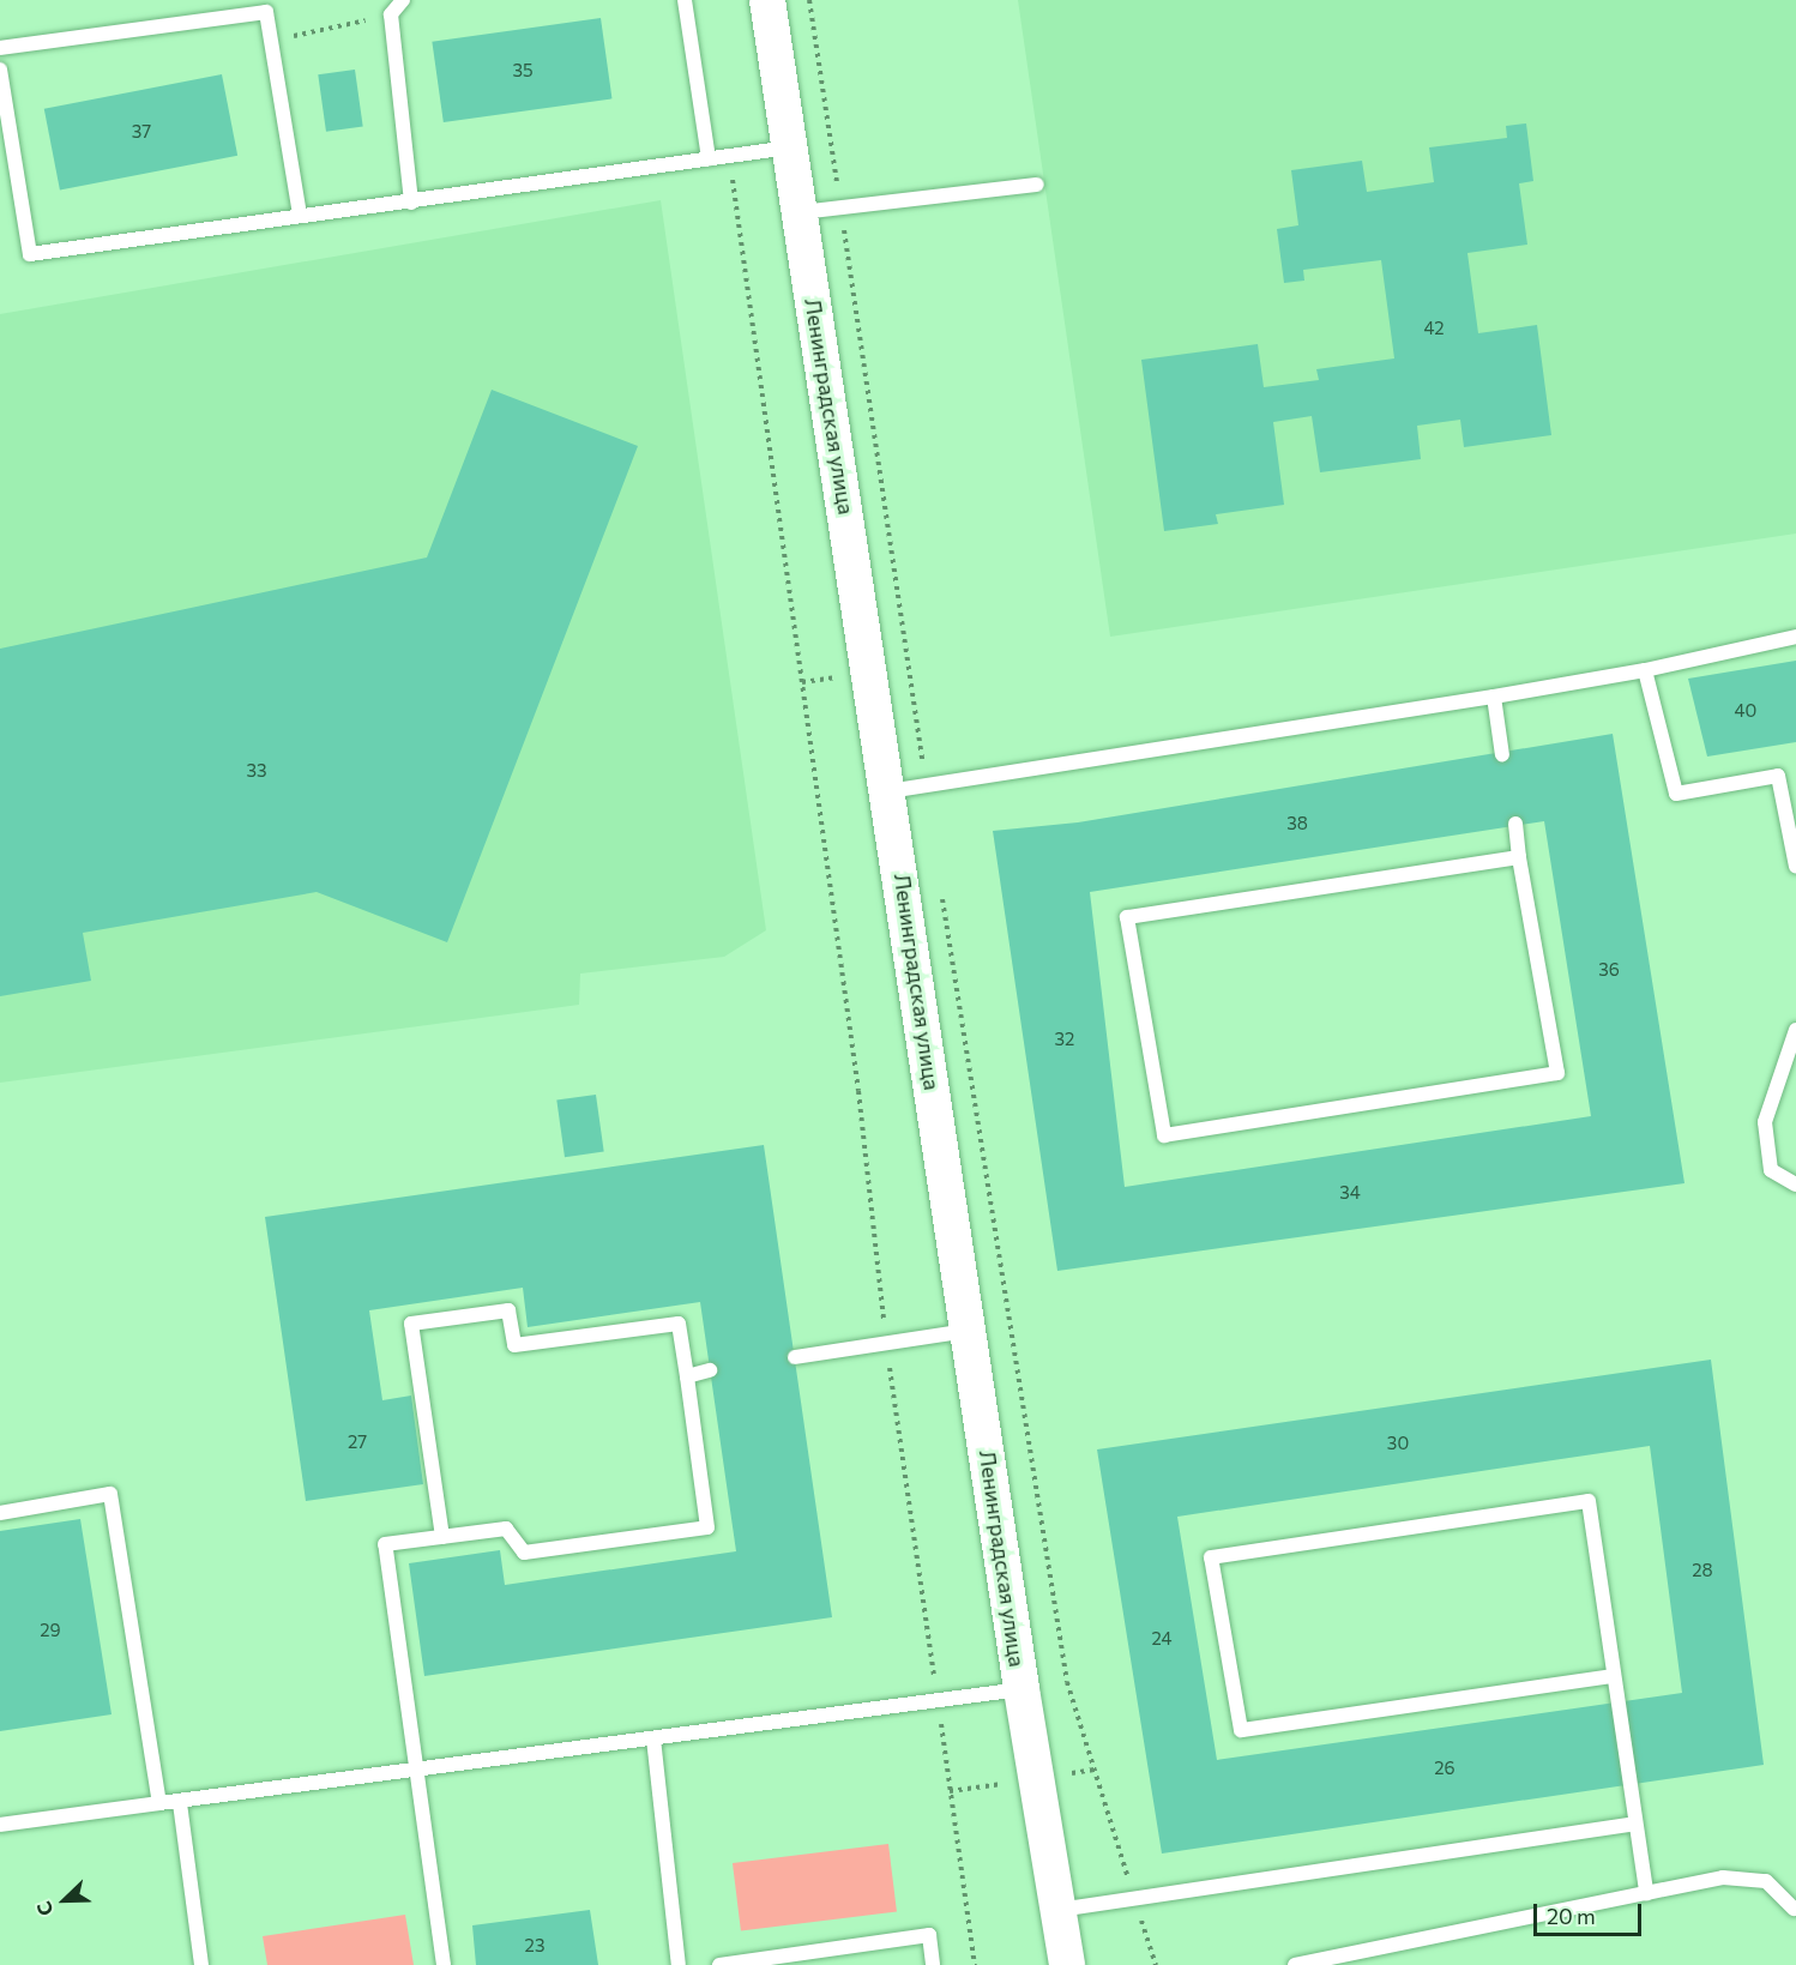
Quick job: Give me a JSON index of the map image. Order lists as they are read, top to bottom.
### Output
{
  "streets": {
    "street": ["Ленинградская улица"]
  },
  "house_numbers": [
    "35",
    "37",
    "42",
    "40",
    "33",
    "38",
    "36",
    "32",
    "34",
    "27",
    "30",
    "28",
    "29",
    "24",
    "26",
    "23"
  ],
  "scale_bar": "20 m",
  "north": "bottom left"
}
